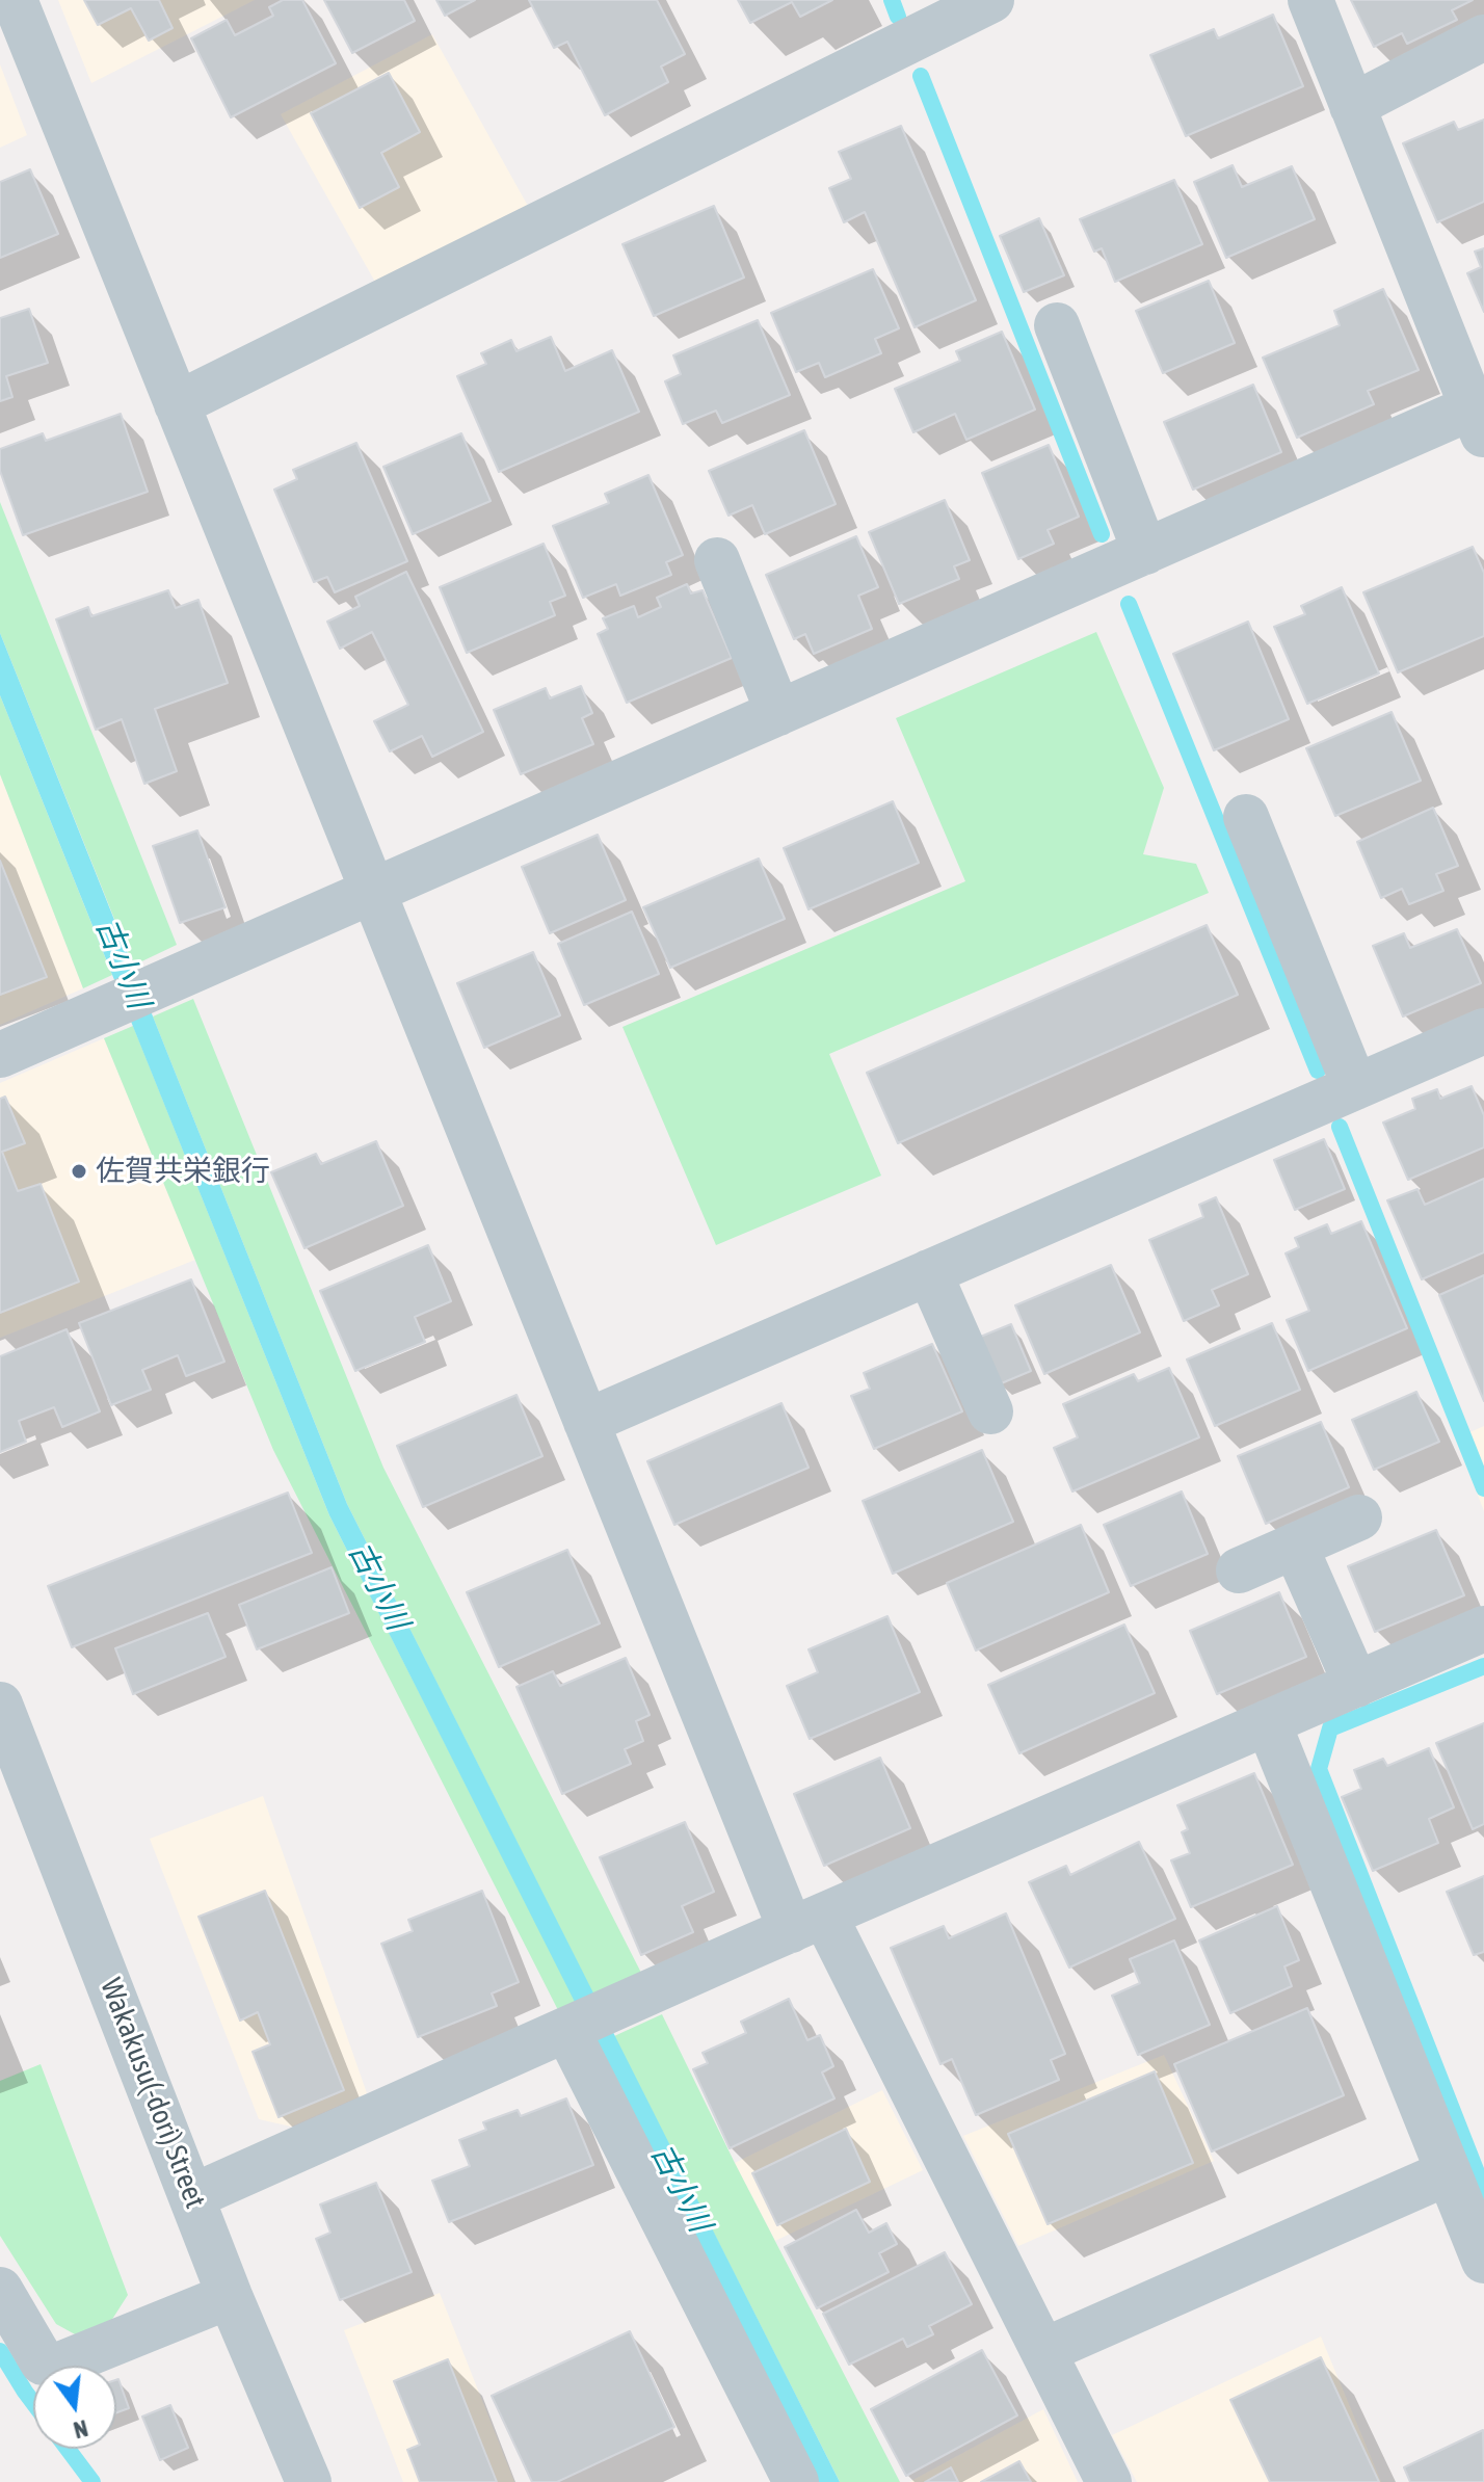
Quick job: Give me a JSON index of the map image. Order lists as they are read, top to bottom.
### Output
{
  "streets": {
    "street": ["Wakakusu(-dori) Street"]
  },
  "water": ["古小川"],
  "places": ["佐賀共栄銀行"],
  "north": "bottom"
}
